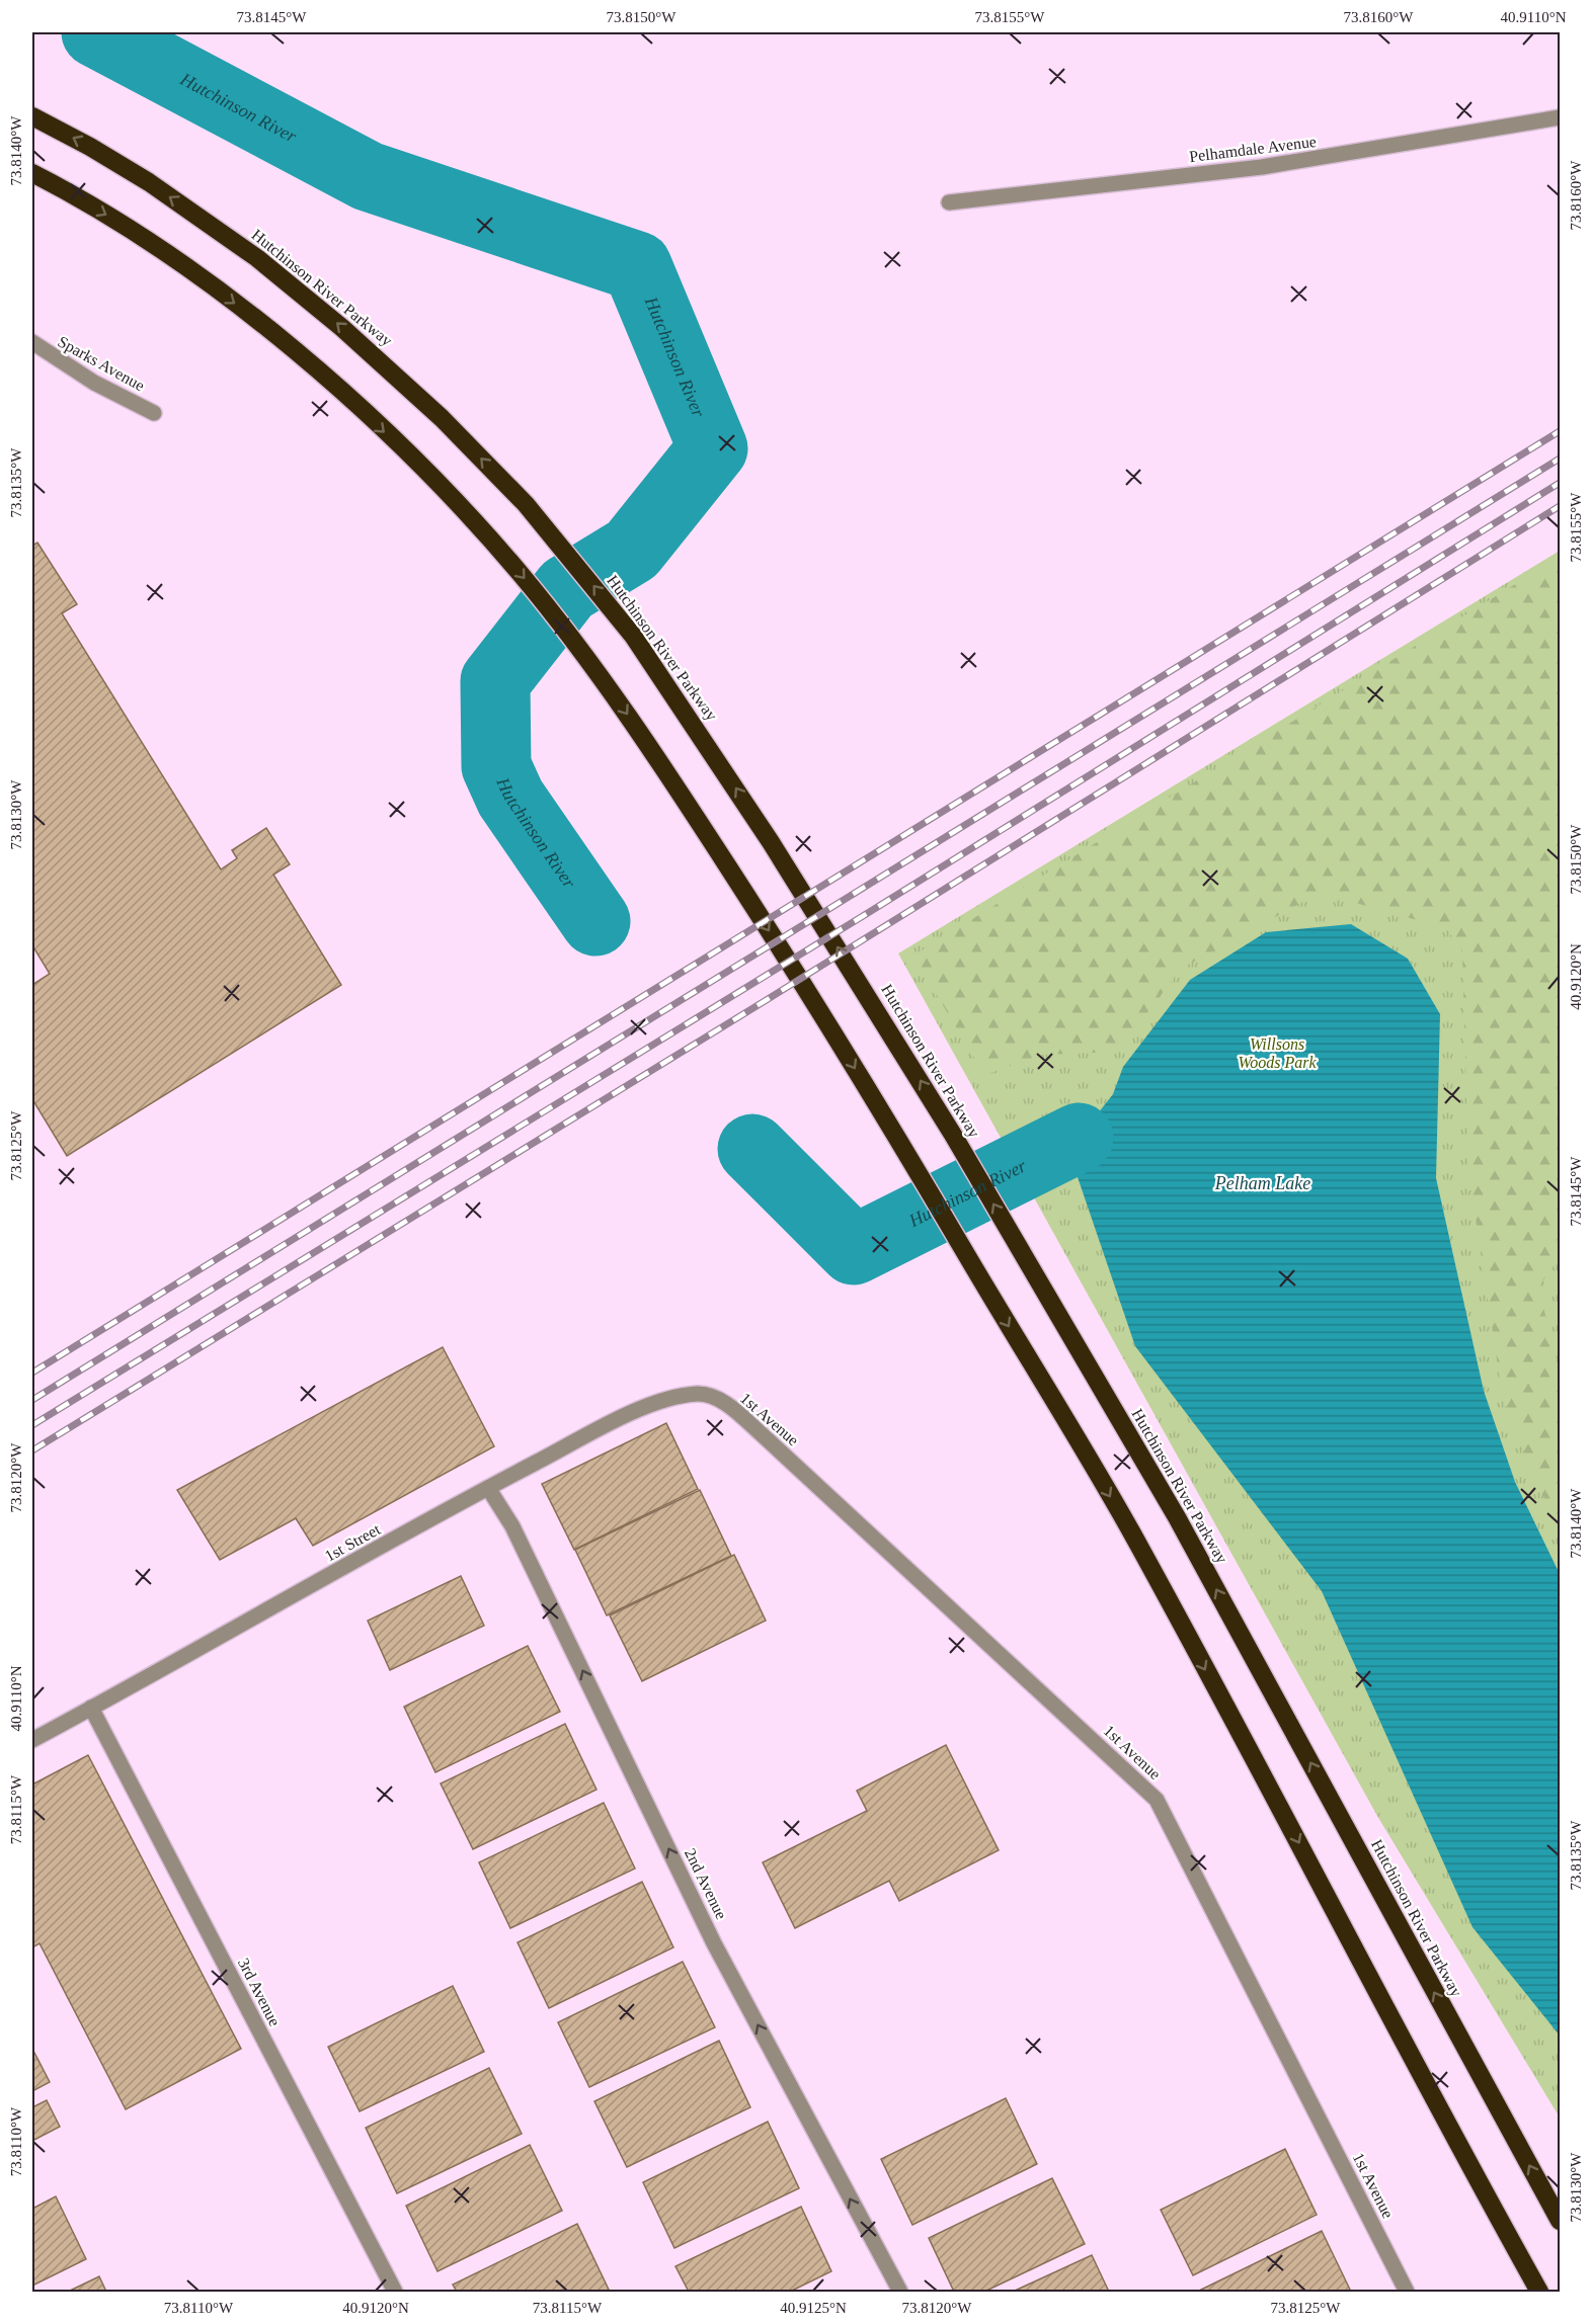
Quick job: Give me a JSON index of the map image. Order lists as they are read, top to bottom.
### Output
{
  "streets": {
    "highway": ["Hutchinson River Parkway"],
    "street": [
      "Pelhamdale Avenue",
      "Sparks Avenue",
      "1st Avenue",
      "1st Street",
      "2nd Avenue",
      "3rd Avenue"
    ]
  },
  "crossings": [
    ["1st Avenue", "1st Street"],
    ["1st Street", "2nd Avenue"],
    ["1st Street", "3rd Avenue"]
  ],
  "one_way": ["2nd Avenue"],
  "water": ["Hutchinson River", "Pelham Lake"],
  "parks": ["Willsons Woods Park"],
  "coordinates": [
    "73.8145°W",
    "73.8150°W",
    "73.8155°W",
    "73.8160°W",
    "40.9110°N",
    "73.8140°W",
    "73.8135°W",
    "73.8130°W",
    "40.9120°N",
    "73.8125°W",
    "73.8120°W",
    "73.8115°W",
    "73.8110°W",
    "40.9125°N"
  ]
}
